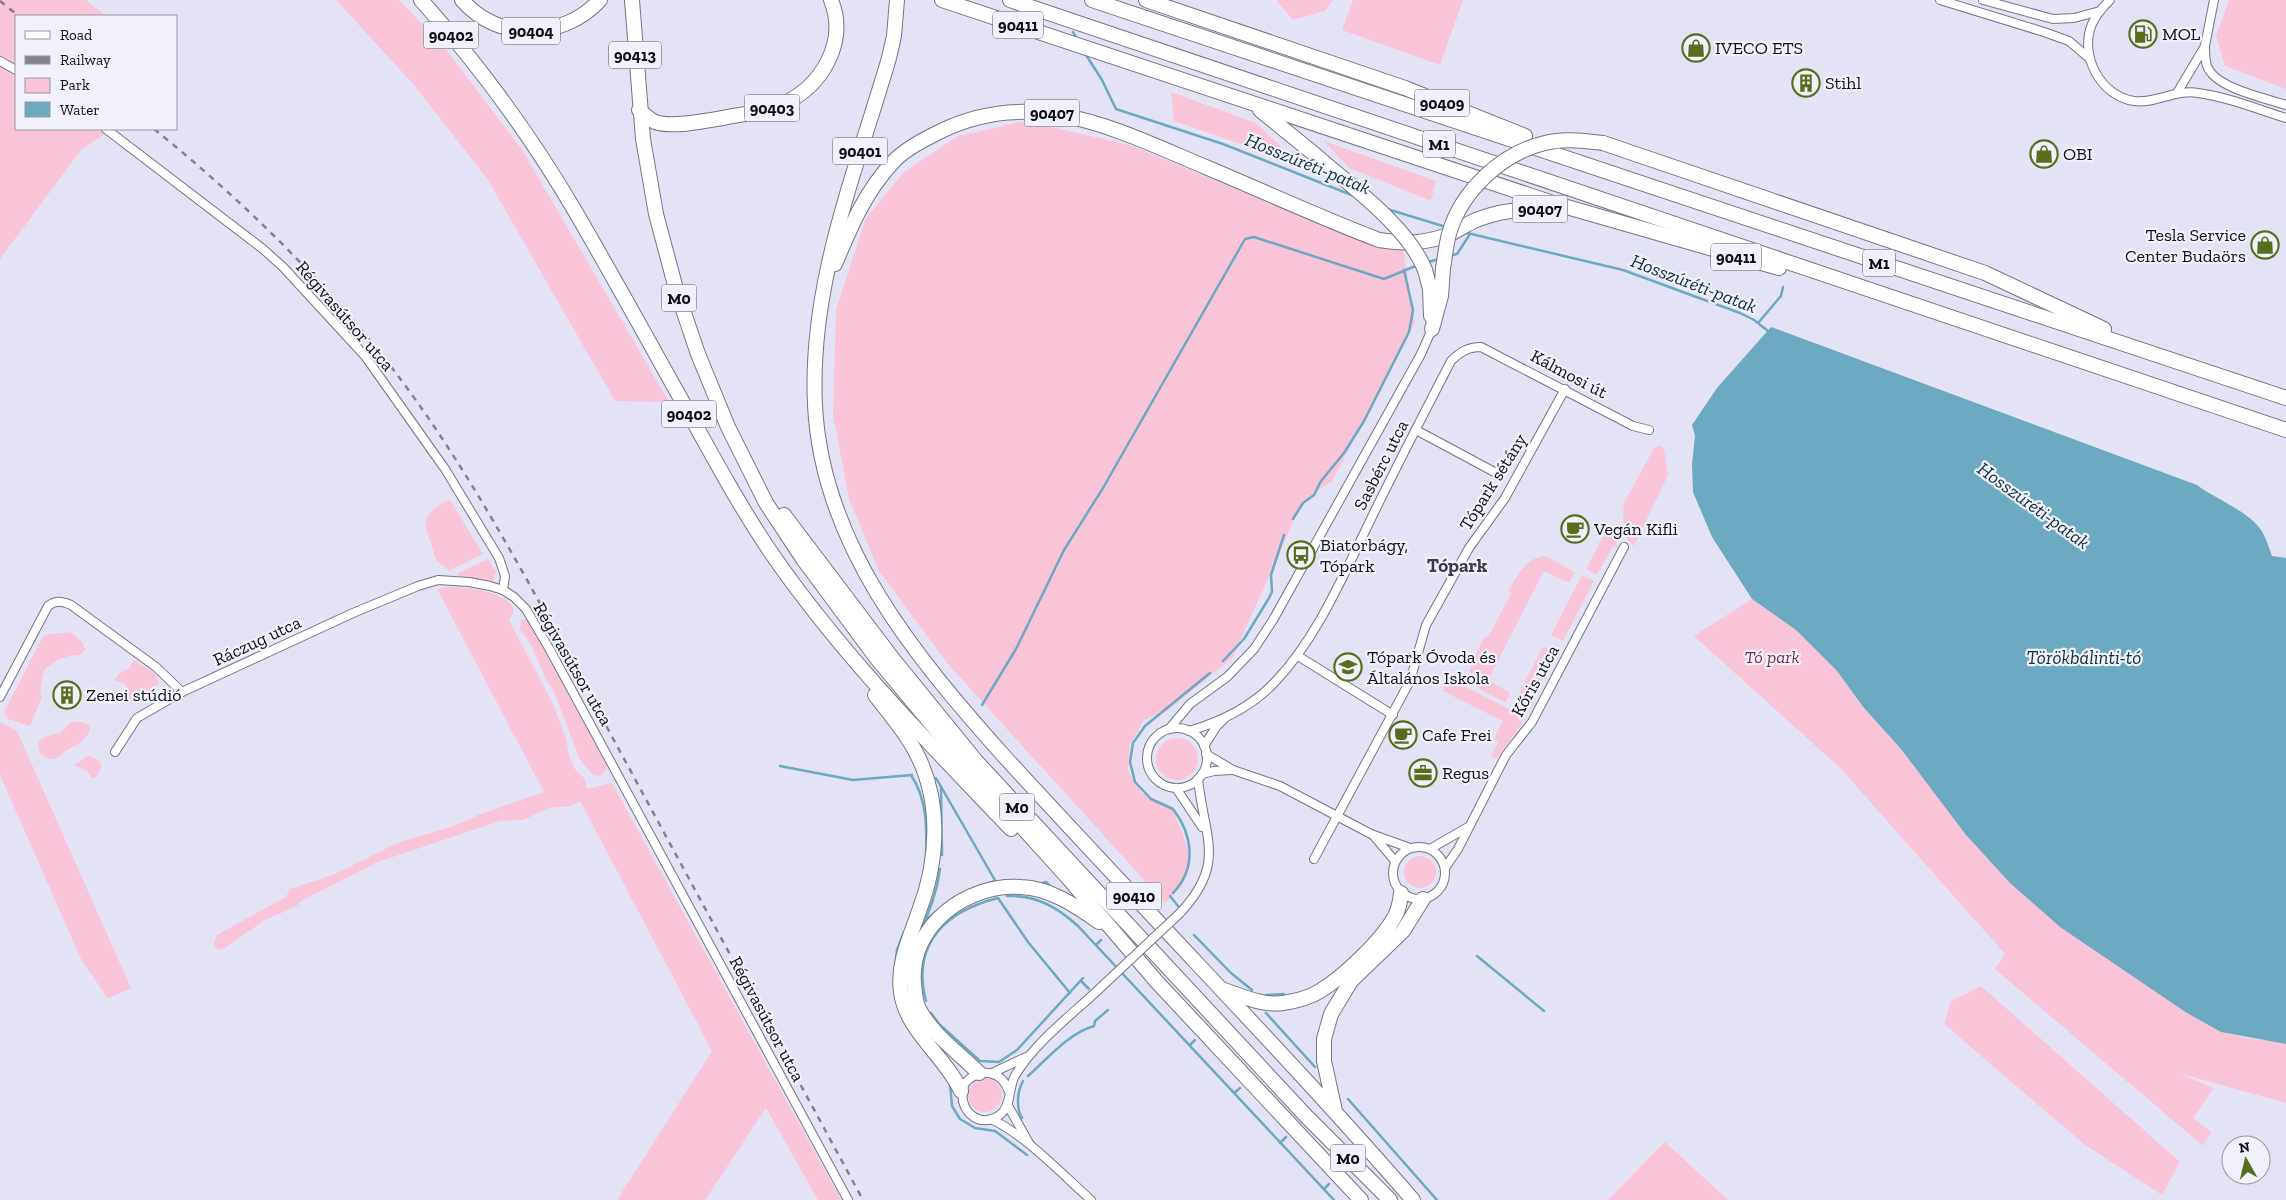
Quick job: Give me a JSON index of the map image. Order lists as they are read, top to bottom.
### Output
{
  "streets": {
    "highway": [
      "90411",
      "90404",
      "90402",
      "90413",
      "90409",
      "90403",
      "90407",
      "M1",
      "90401",
      "M0",
      "90410"
    ],
    "street": [
      "Régivasútsor utca",
      "Kálmosi út",
      "Sasbérc utca",
      "Tópark sétány",
      "Ráczug utca",
      "Kőris utca"
    ]
  },
  "crossings": [
    ["90411", "90407"],
    ["90411", "M1"],
    ["90402", "M0"],
    ["90413", "90403"],
    ["90413", "M0"],
    ["90409", "M1"],
    ["90403", "M0"],
    ["90407", "90401"],
    ["90401", "90410"],
    ["Régivasútsor utca", "Ráczug utca"],
    ["Kálmosi út", "Sasbérc utca"],
    ["Kálmosi út", "Tópark sétány"]
  ],
  "districts": ["Tópark"],
  "water": ["Hosszúréti-patak", "Törökbálinti-tó"],
  "parks": ["Tó park"],
  "places": {
    "fuel station": ["MOL"],
    "shop": ["IVECO ETS", "OBI", "Tesla Service Center Budaörs"],
    "building": ["Stihl", "Zenei stúdió"],
    "cafe": ["Vegán Kifli", "Cafe Frei"],
    "bus stop": ["Biatorbágy, Tópark"],
    "school or university": ["Tópark Óvoda és Általános Iskola"],
    "office": ["Regus"]
  },
  "legend": [
    "Road",
    "Railway",
    "Park",
    "Water"
  ],
  "north": "top"
}
